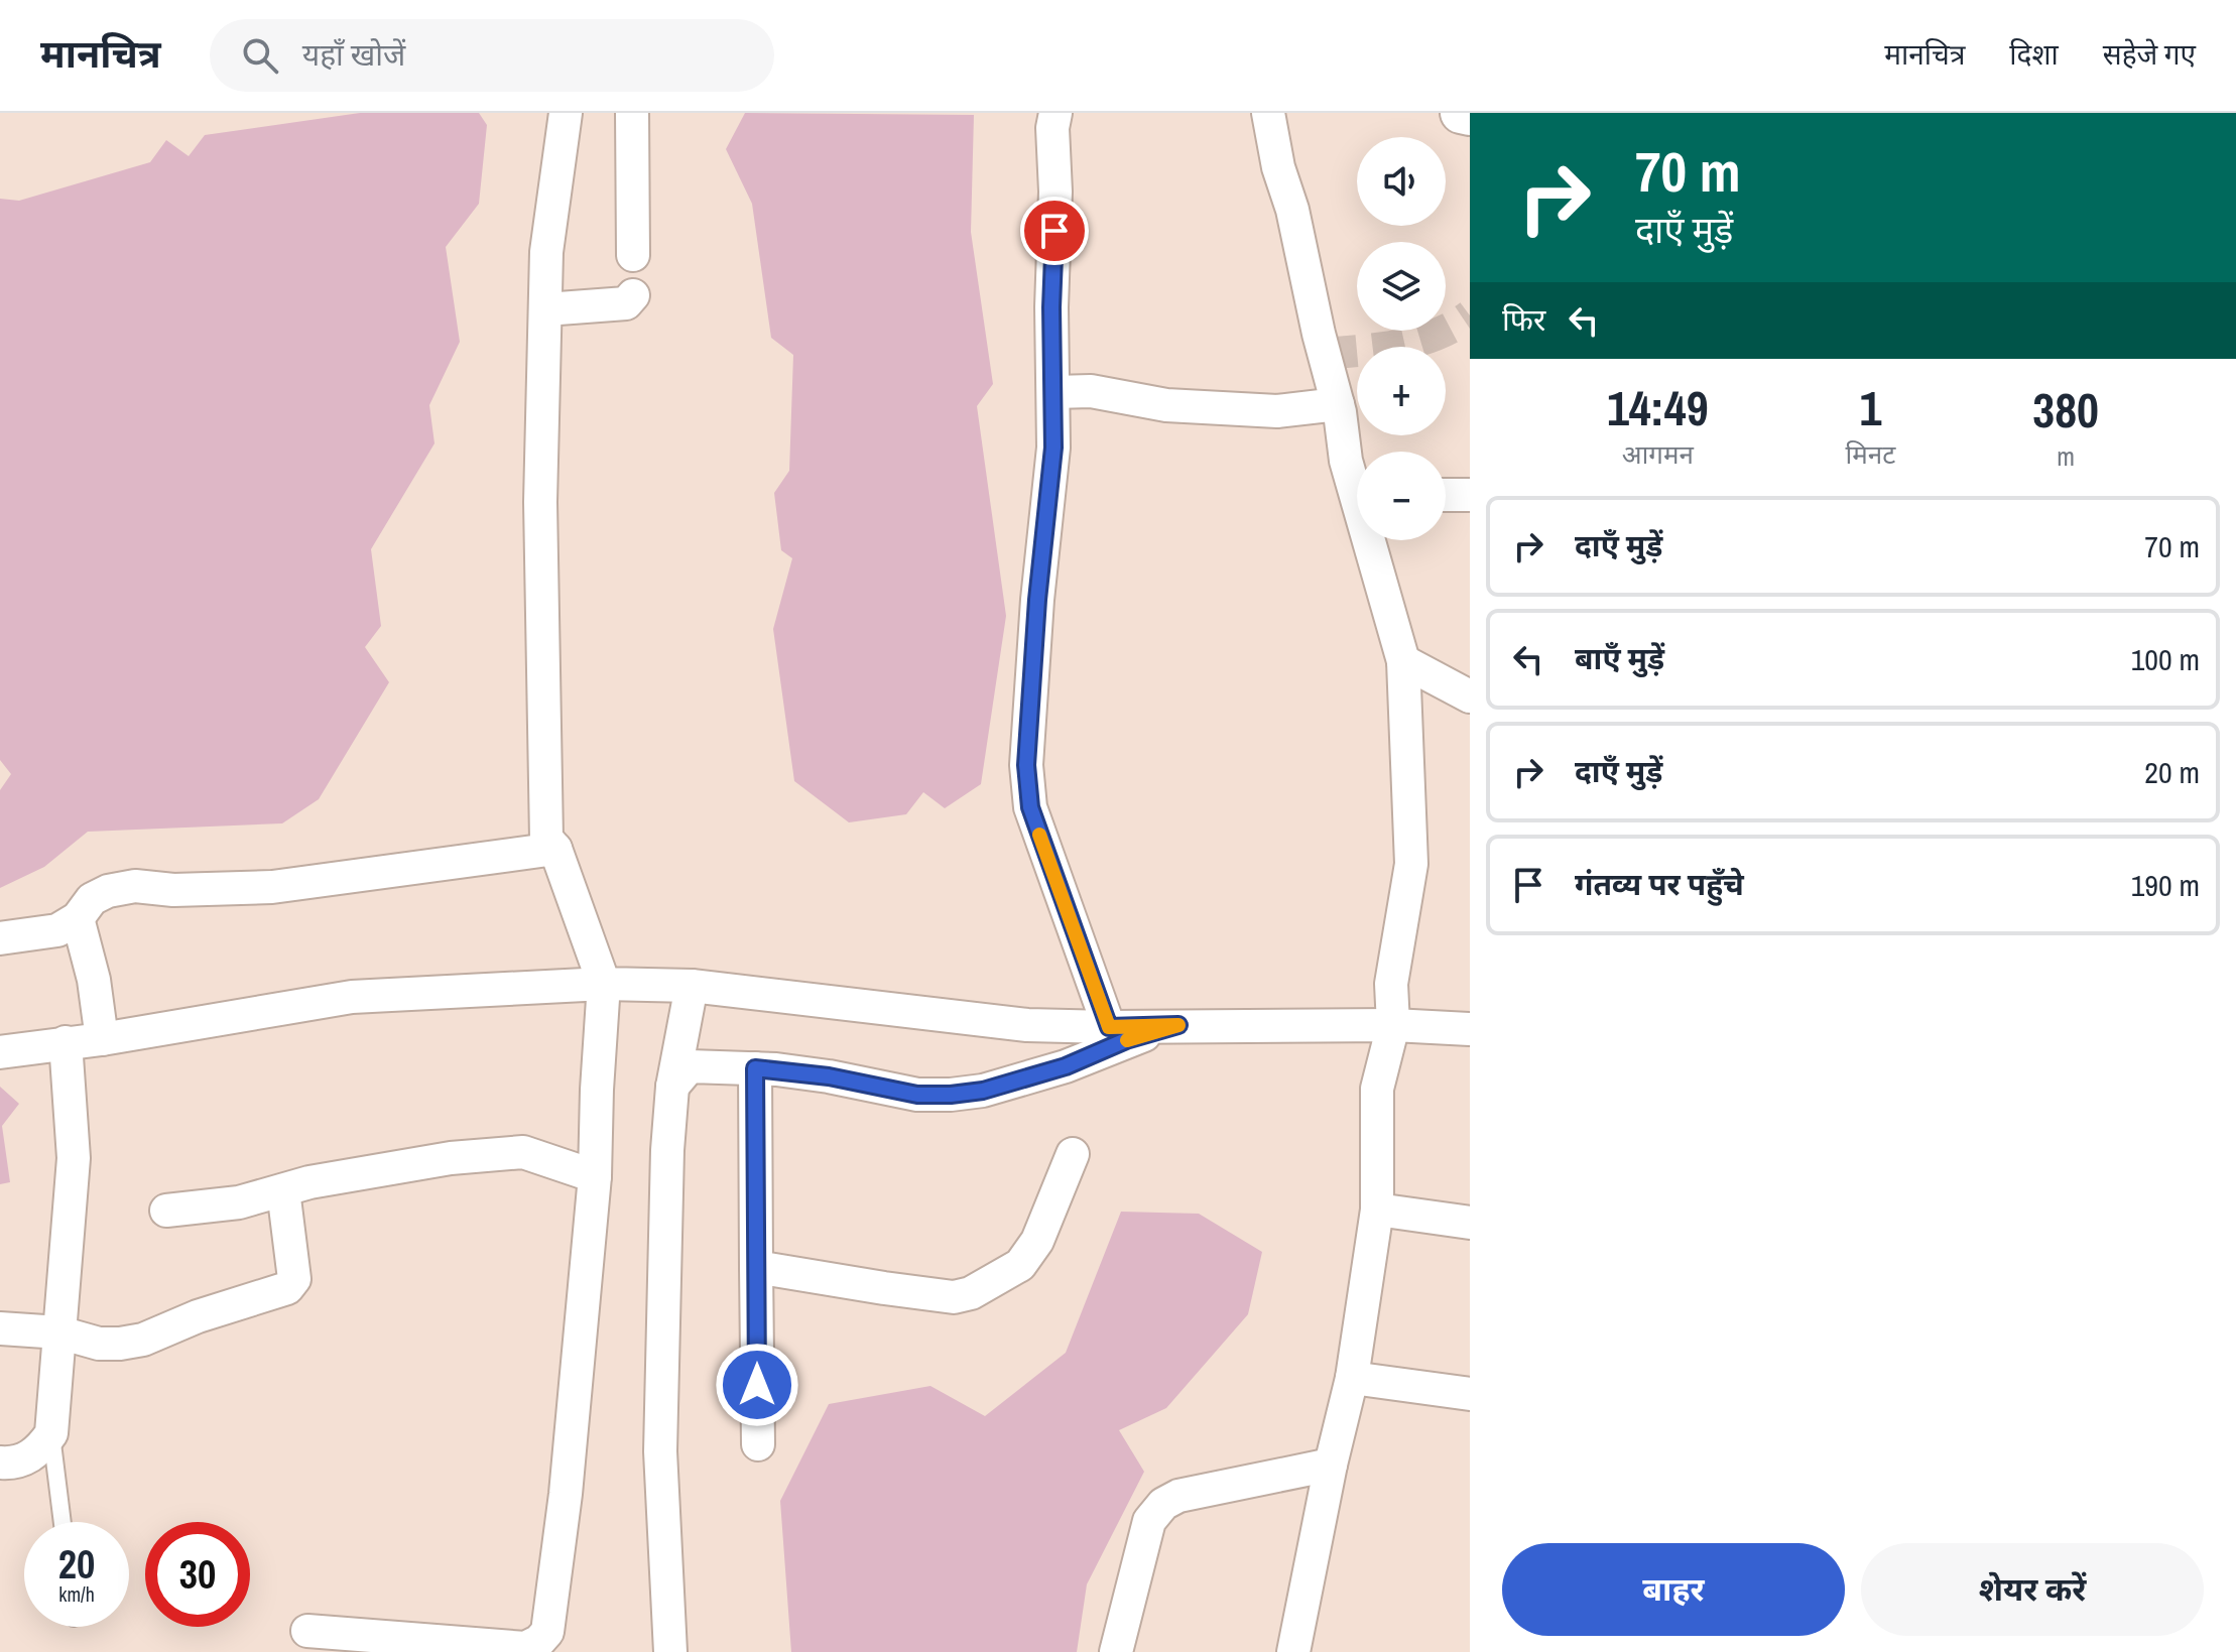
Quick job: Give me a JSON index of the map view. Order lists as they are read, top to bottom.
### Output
{
  "page": {
    "header": "मानचित्र",
    "search": "यहाँ खोजें",
    "nav": ["मानचित्र", "दिशा", "सहेजे गए"],
    "turn": ["70 m", "दाएँ मुड़ें"],
    "map_buttons": ["+", "−"],
    "then": "फिर",
    "eta": [
      "14:49",
      "आगमन",
      "1",
      "मिनट",
      "380",
      "m"
    ],
    "list": [
      {
        "name": "दाएँ मुड़ें",
        "value": "70 m"
      },
      {
        "name": "बाएँ मुड़ें",
        "value": "100 m"
      },
      {
        "name": "दाएँ मुड़ें",
        "value": "20 m"
      },
      {
        "name": "गंतव्य पर पहुँचे",
        "value": "190 m"
      }
    ],
    "speed": "20 km/h",
    "limit": "30",
    "buttons": ["बाहर", "शेयर करें"]
  }
}
